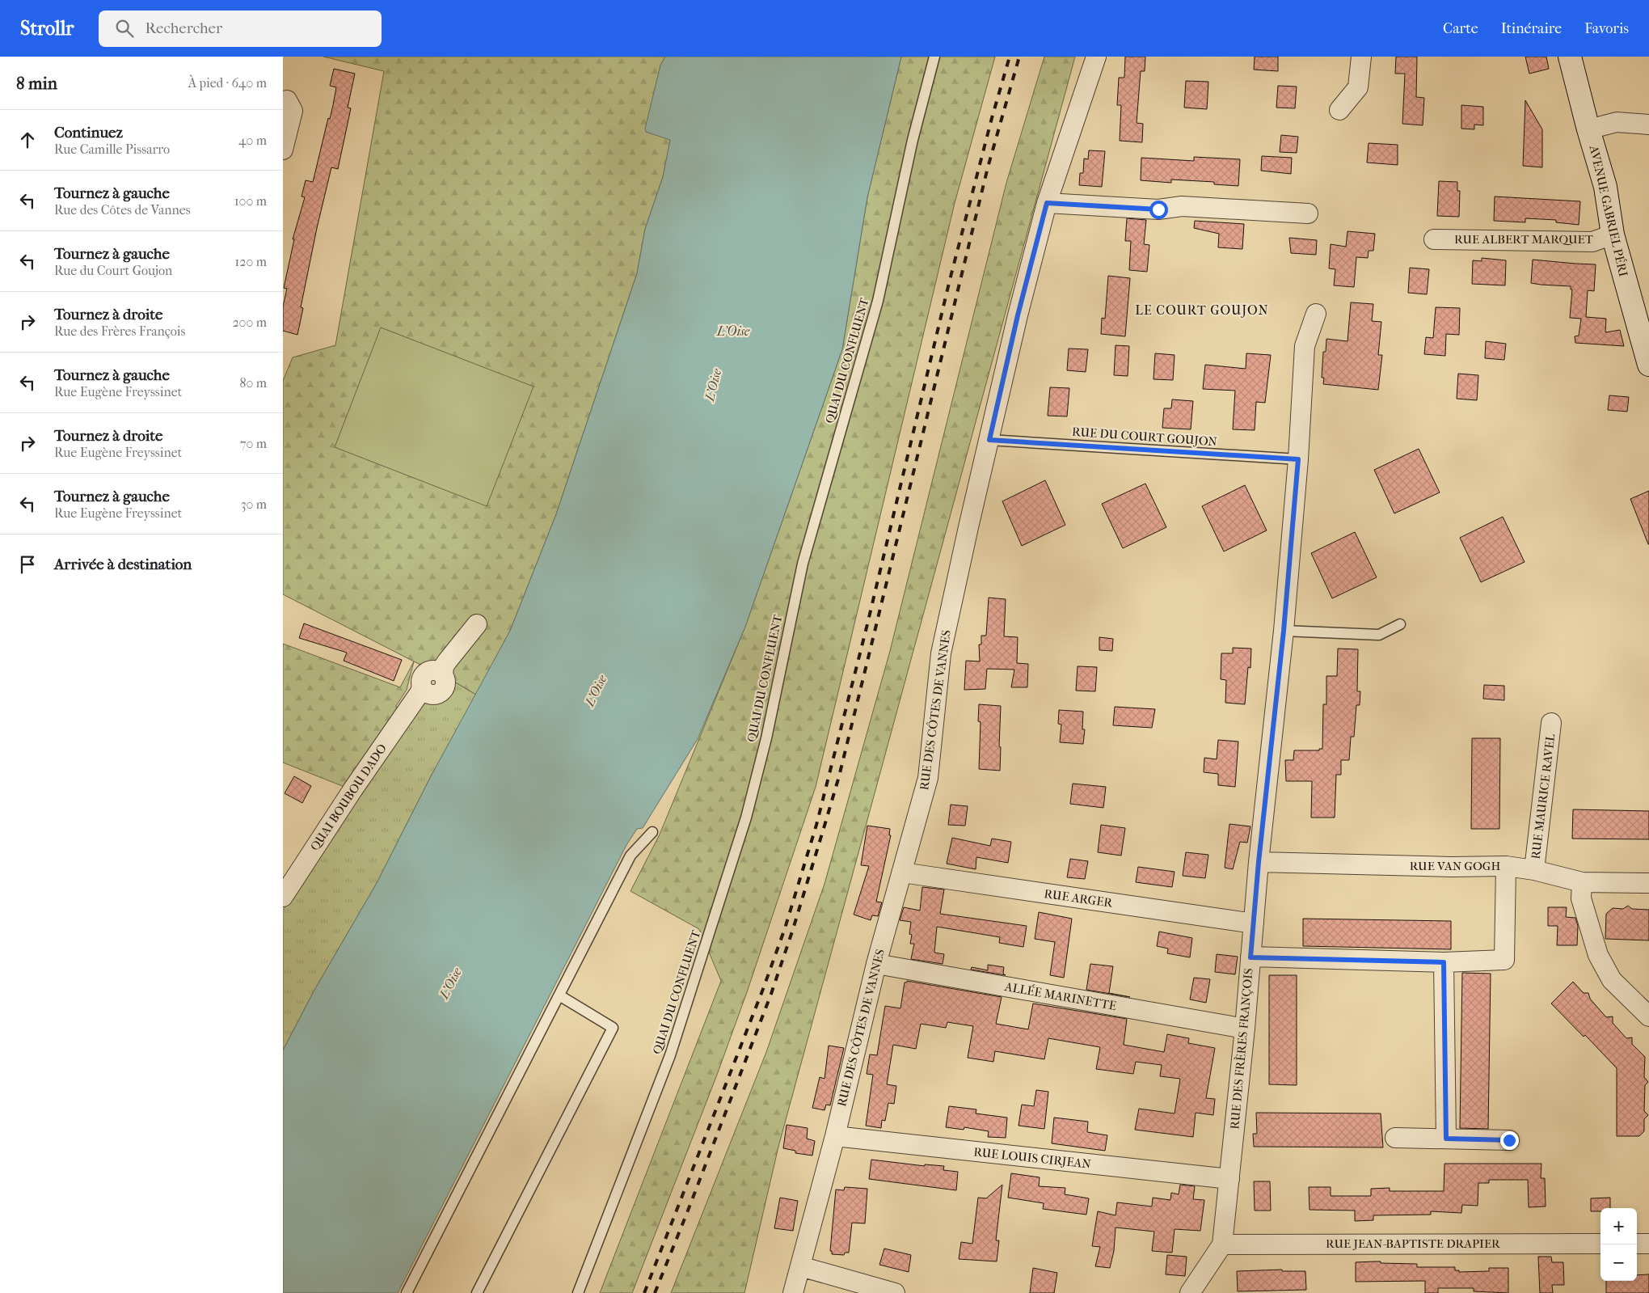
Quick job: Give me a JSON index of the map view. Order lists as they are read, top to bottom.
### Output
{
  "streets": {
    "street": [
      "AVENUE GABRIEL PÉRI",
      "RUE ALBERT MARQUET",
      "RUE DES CÔTES DE VANNES",
      "RUE MAURICE RAVEL",
      "QUAI BOUBOU DADO",
      "RUE VAN GOGH",
      "RUE ARGER",
      "ALLÉE MARINETTE",
      "RUE DES FRÈRES FRANÇOIS",
      "RUE LOUIS CIRJEAN",
      "RUE JEAN-BAPTISTE DRAPIER"
    ],
    "lane": ["QUAI DU CONFLUENT", "RUE DU COURT GOUJON"]
  },
  "crossings": [
    ["AVENUE GABRIEL PÉRI", "RUE ALBERT MARQUET"],
    ["RUE DU COURT GOUJON", "RUE DES CÔTES DE VANNES"],
    ["RUE DU COURT GOUJON", "RUE DES FRÈRES FRANÇOIS"],
    ["RUE DES CÔTES DE VANNES", "RUE ARGER"],
    ["RUE DES CÔTES DE VANNES", "ALLÉE MARINETTE"],
    ["RUE DES CÔTES DE VANNES", "RUE LOUIS CIRJEAN"],
    ["RUE MAURICE RAVEL", "RUE VAN GOGH"],
    ["RUE VAN GOGH", "RUE DES FRÈRES FRANÇOIS"],
    ["RUE ARGER", "RUE DES FRÈRES FRANÇOIS"],
    ["ALLÉE MARINETTE", "RUE DES FRÈRES FRANÇOIS"],
    ["RUE DES FRÈRES FRANÇOIS", "RUE LOUIS CIRJEAN"],
    ["RUE DES FRÈRES FRANÇOIS", "RUE JEAN-BAPTISTE DRAPIER"]
  ],
  "districts": ["LE COURT GOUJON"],
  "water": ["L’Oise", "L'Oise"],
  "page": {
    "header": "Strollr",
    "search": "Rechercher",
    "nav": ["Carte", "Itinéraire", "Favoris"],
    "heading": ["8 min", "À pied · 640 m"],
    "list": [
      ["Continuez", "Rue Camille Pissarro", "40 m"],
      ["Tournez à gauche", "Rue des Côtes de Vannes", "100 m"],
      ["Tournez à gauche", "Rue du Court Goujon", "120 m"],
      ["Tournez à droite", "Rue des Frères François", "200 m"],
      ["Tournez à gauche", "Rue Eugène Freyssinet", "80 m"],
      ["Tournez à droite", "Rue Eugène Freyssinet", "70 m"],
      ["Tournez à gauche", "Rue Eugène Freyssinet", "30 m"],
      "Arrivée à destination"
    ],
    "map_buttons": ["+", "−"]
  }
}
